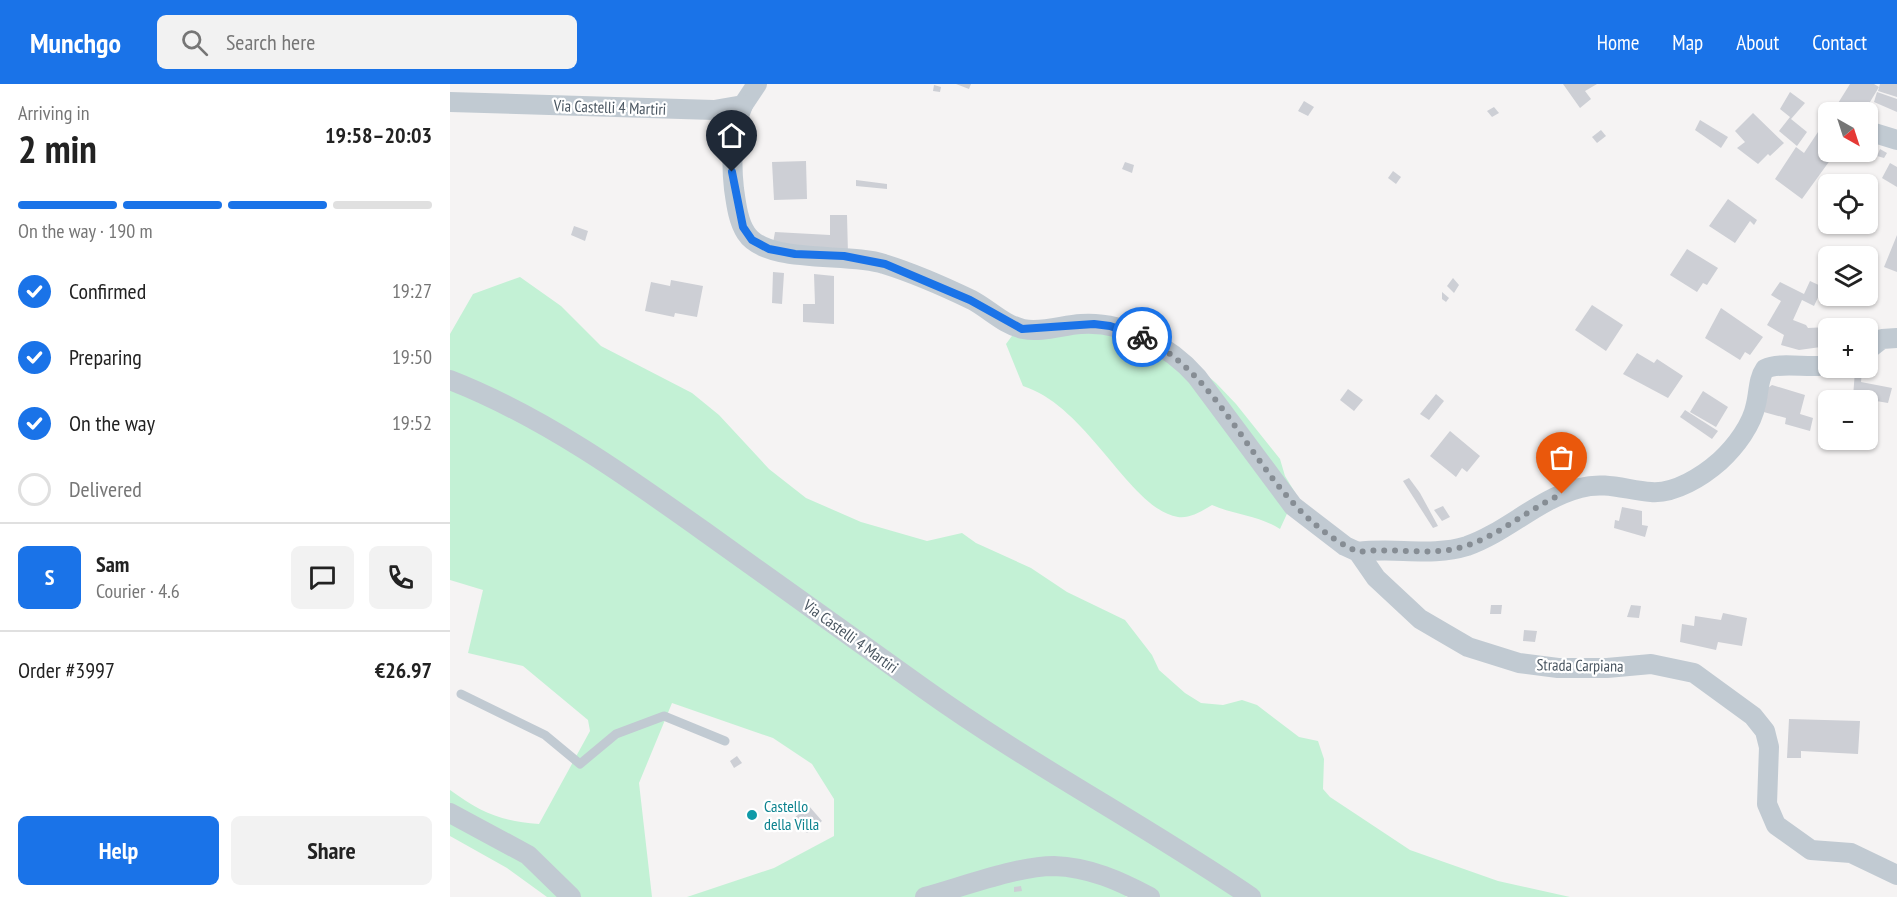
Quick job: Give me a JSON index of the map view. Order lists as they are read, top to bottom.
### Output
{
  "streets": {
    "street": ["Via Castelli 4 Martiri", "Strada Carpiana"]
  },
  "crossings": [
    ["Via Castelli 4 Martiri", "Strada Carpiana"]
  ],
  "places": ["Castello della Villa"],
  "north": "bottom right",
  "page": {
    "header": "Munchgo",
    "search": "Search here",
    "nav": [
      "Home",
      "Map",
      "About",
      "Contact"
    ],
    "heading": ["2 min", "Arriving in", "19:58–20:03"],
    "panel": [
      "Sam",
      "Courier · 4.6",
      "Order #3997",
      "€26.97"
    ],
    "map_buttons": ["+", "−"],
    "bar": "On the way · 190 m",
    "list": [
      ["Confirmed", "19:27"],
      ["Preparing", "19:50"],
      ["On the way", "19:52"],
      "Delivered"
    ],
    "round": "S",
    "buttons": ["Help", "Share"]
  }
}
